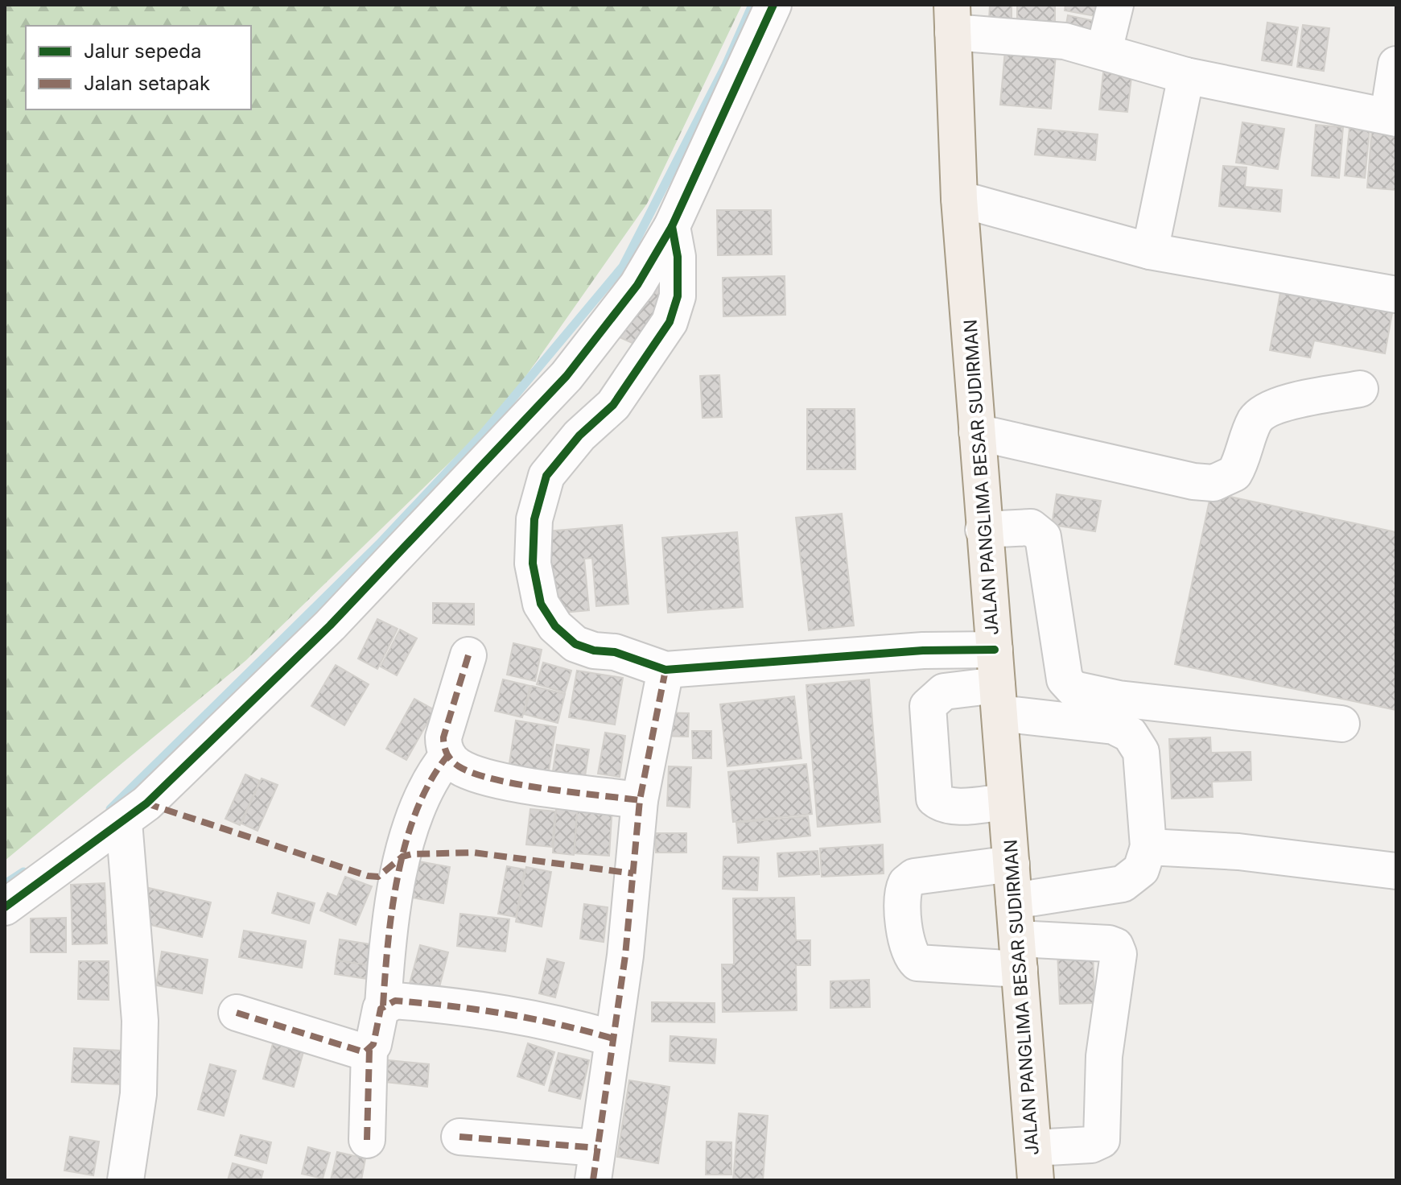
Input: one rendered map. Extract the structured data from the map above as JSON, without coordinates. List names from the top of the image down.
{
  "streets": {
    "main road": ["JALAN PANGLIMA BESAR SUDIRMAN"]
  },
  "legend": ["Jalur sepeda", "Jalan setapak"]
}
